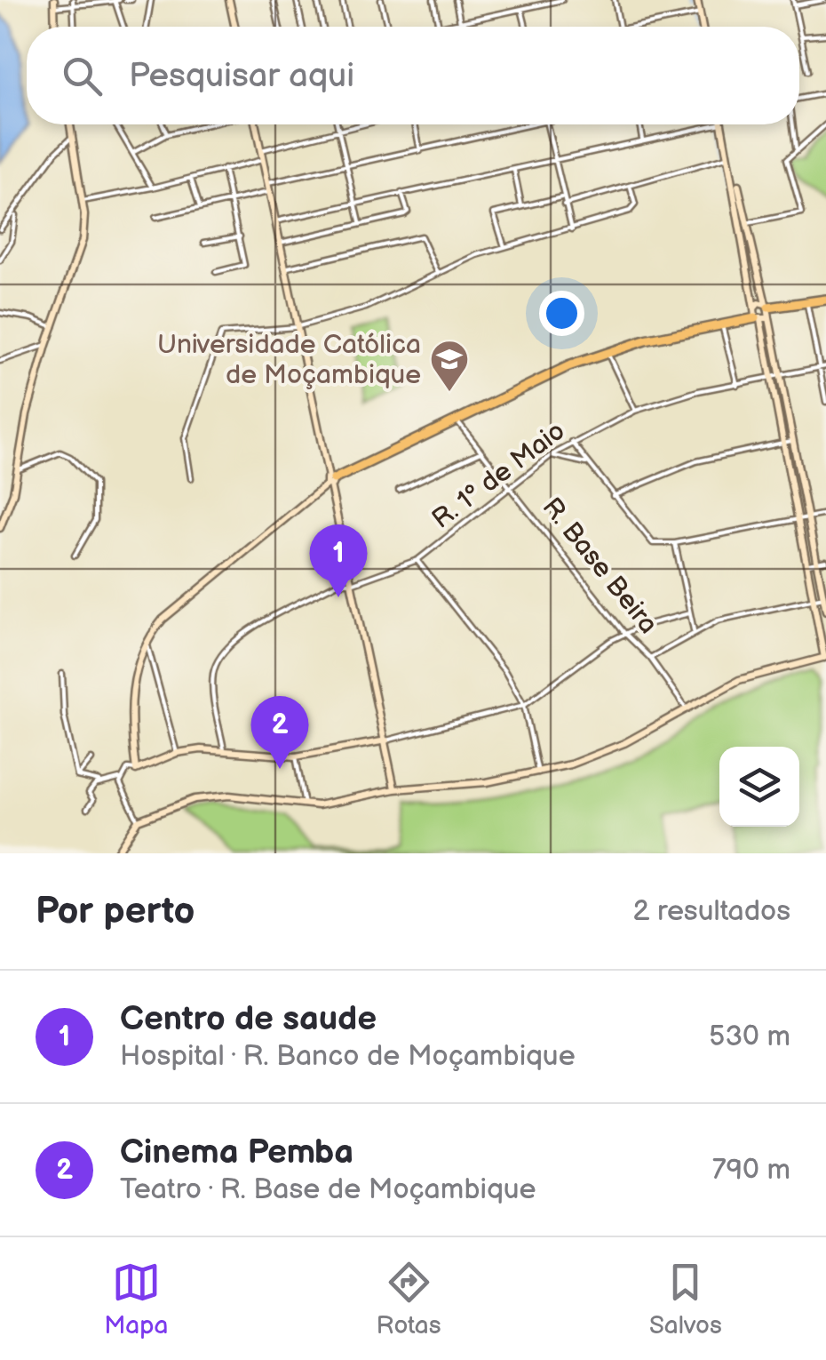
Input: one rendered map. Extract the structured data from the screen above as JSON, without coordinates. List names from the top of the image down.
{
  "streets": {
    "street": ["R. 1º de Maio", "R. Base Beira"]
  },
  "crossings": [
    ["R. 1º de Maio", "R. Base Beira"]
  ],
  "places": {
    "school or university": ["Universidade Católica de Moçambique"]
  },
  "page": {
    "search": "Pesquisar aqui",
    "pins": ["1", "2"],
    "heading": ["Por perto", "2 resultados"],
    "list": [
      {
        "mark": "1",
        "name": "Centro de saude",
        "note": "Hospital · R. Banco de Moçambique",
        "value": "530 m"
      },
      {
        "mark": "2",
        "name": "Cinema Pemba",
        "note": "Teatro · R. Base de Moçambique",
        "value": "790 m"
      }
    ],
    "nav": ["Mapa", "Rotas", "Salvos"]
  }
}
